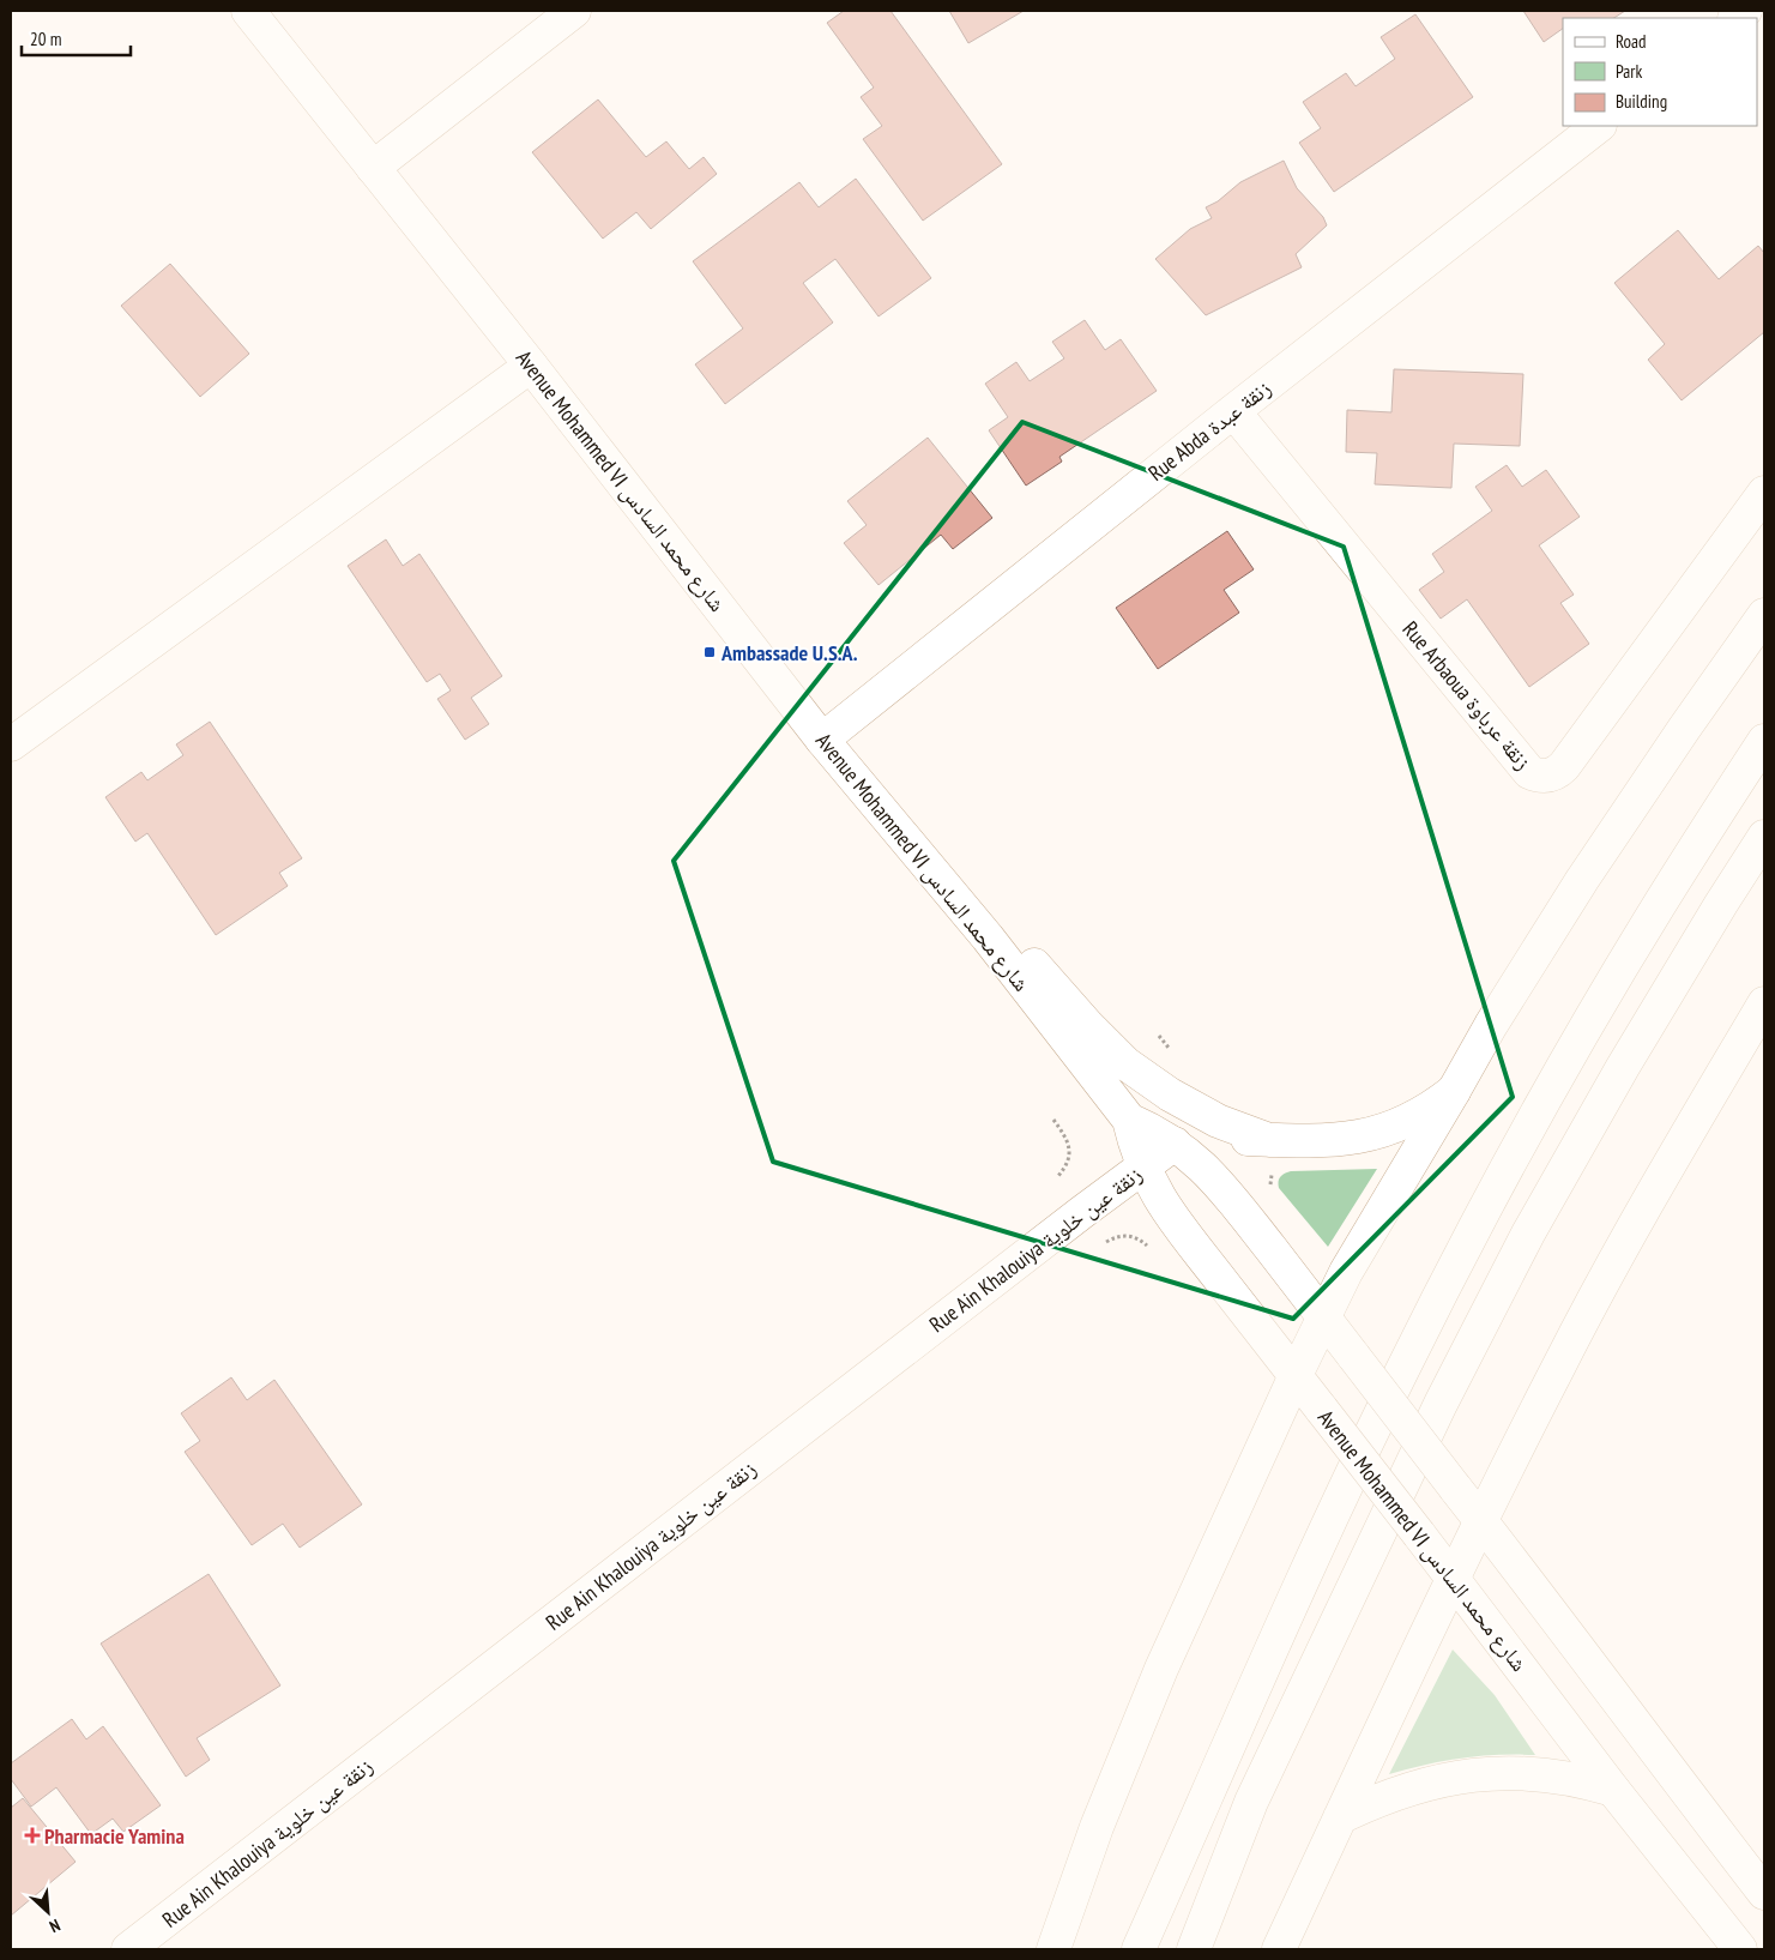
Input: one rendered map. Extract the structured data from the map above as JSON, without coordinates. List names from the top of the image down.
{
  "streets": {
    "main road": [
      "Rue Abda زنقة عبدة",
      "Avenue Mohammed VI شارع محمد السادس",
      "Rue Arbaoua زنقة عرباوة",
      "Rue Ain Khalouiya زنقة عين خلوية"
    ]
  },
  "crossings": [
    ["Rue Abda زنقة عبدة", "Avenue Mohammed VI شارع محمد السادس"],
    ["Rue Abda زنقة عبدة", "Rue Arbaoua زنقة عرباوة"],
    ["Avenue Mohammed VI شارع محمد السادس", "Rue Ain Khalouiya زنقة عين خلوية"]
  ],
  "places": {
    "transit": ["Ambassade U.S.A."],
    "health": ["Pharmacie Yamina"]
  },
  "legend": ["Road", "Park", "Building"],
  "scale_bar": "20 m",
  "north": "bottom right"
}
